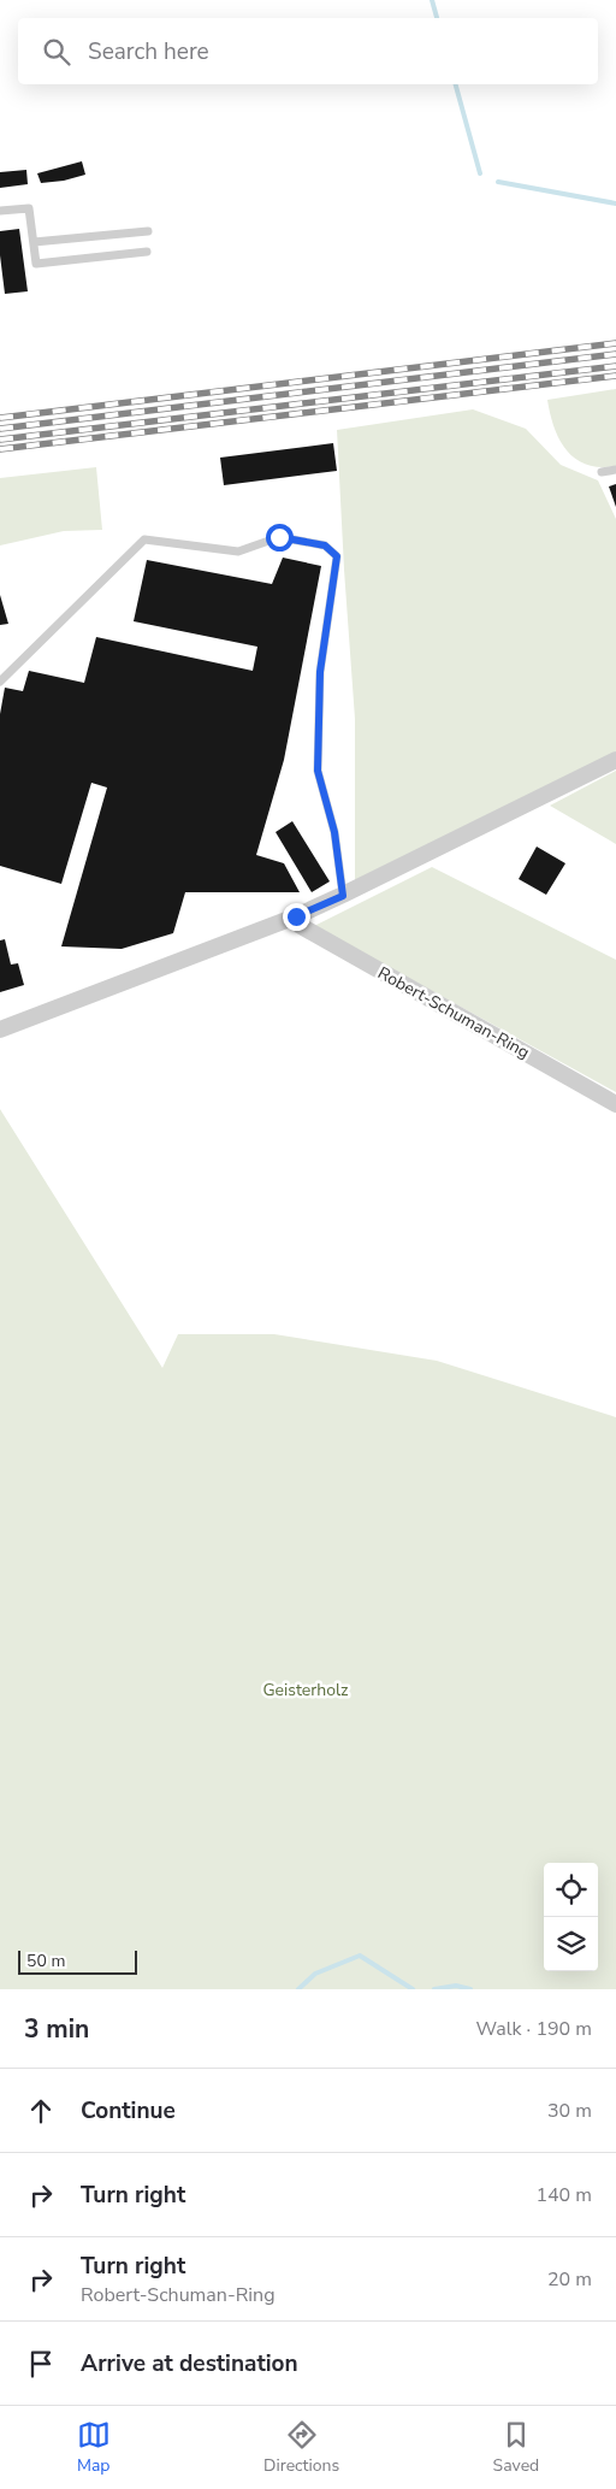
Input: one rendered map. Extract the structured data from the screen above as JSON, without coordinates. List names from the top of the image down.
{
  "streets": {
    "street": ["Robert-Schuman-Ring"]
  },
  "parks": ["Geisterholz"],
  "scale_bar": "50 m",
  "page": {
    "search": "Search here",
    "scale": "50 m",
    "heading": ["3 min", "Walk · 190 m"],
    "list": [
      ["Continue", "30 m"],
      ["Turn right", "140 m"],
      ["Turn right", "Robert-Schuman-Ring", "20 m"],
      "Arrive at destination"
    ],
    "nav": ["Map", "Directions", "Saved"]
  }
}
